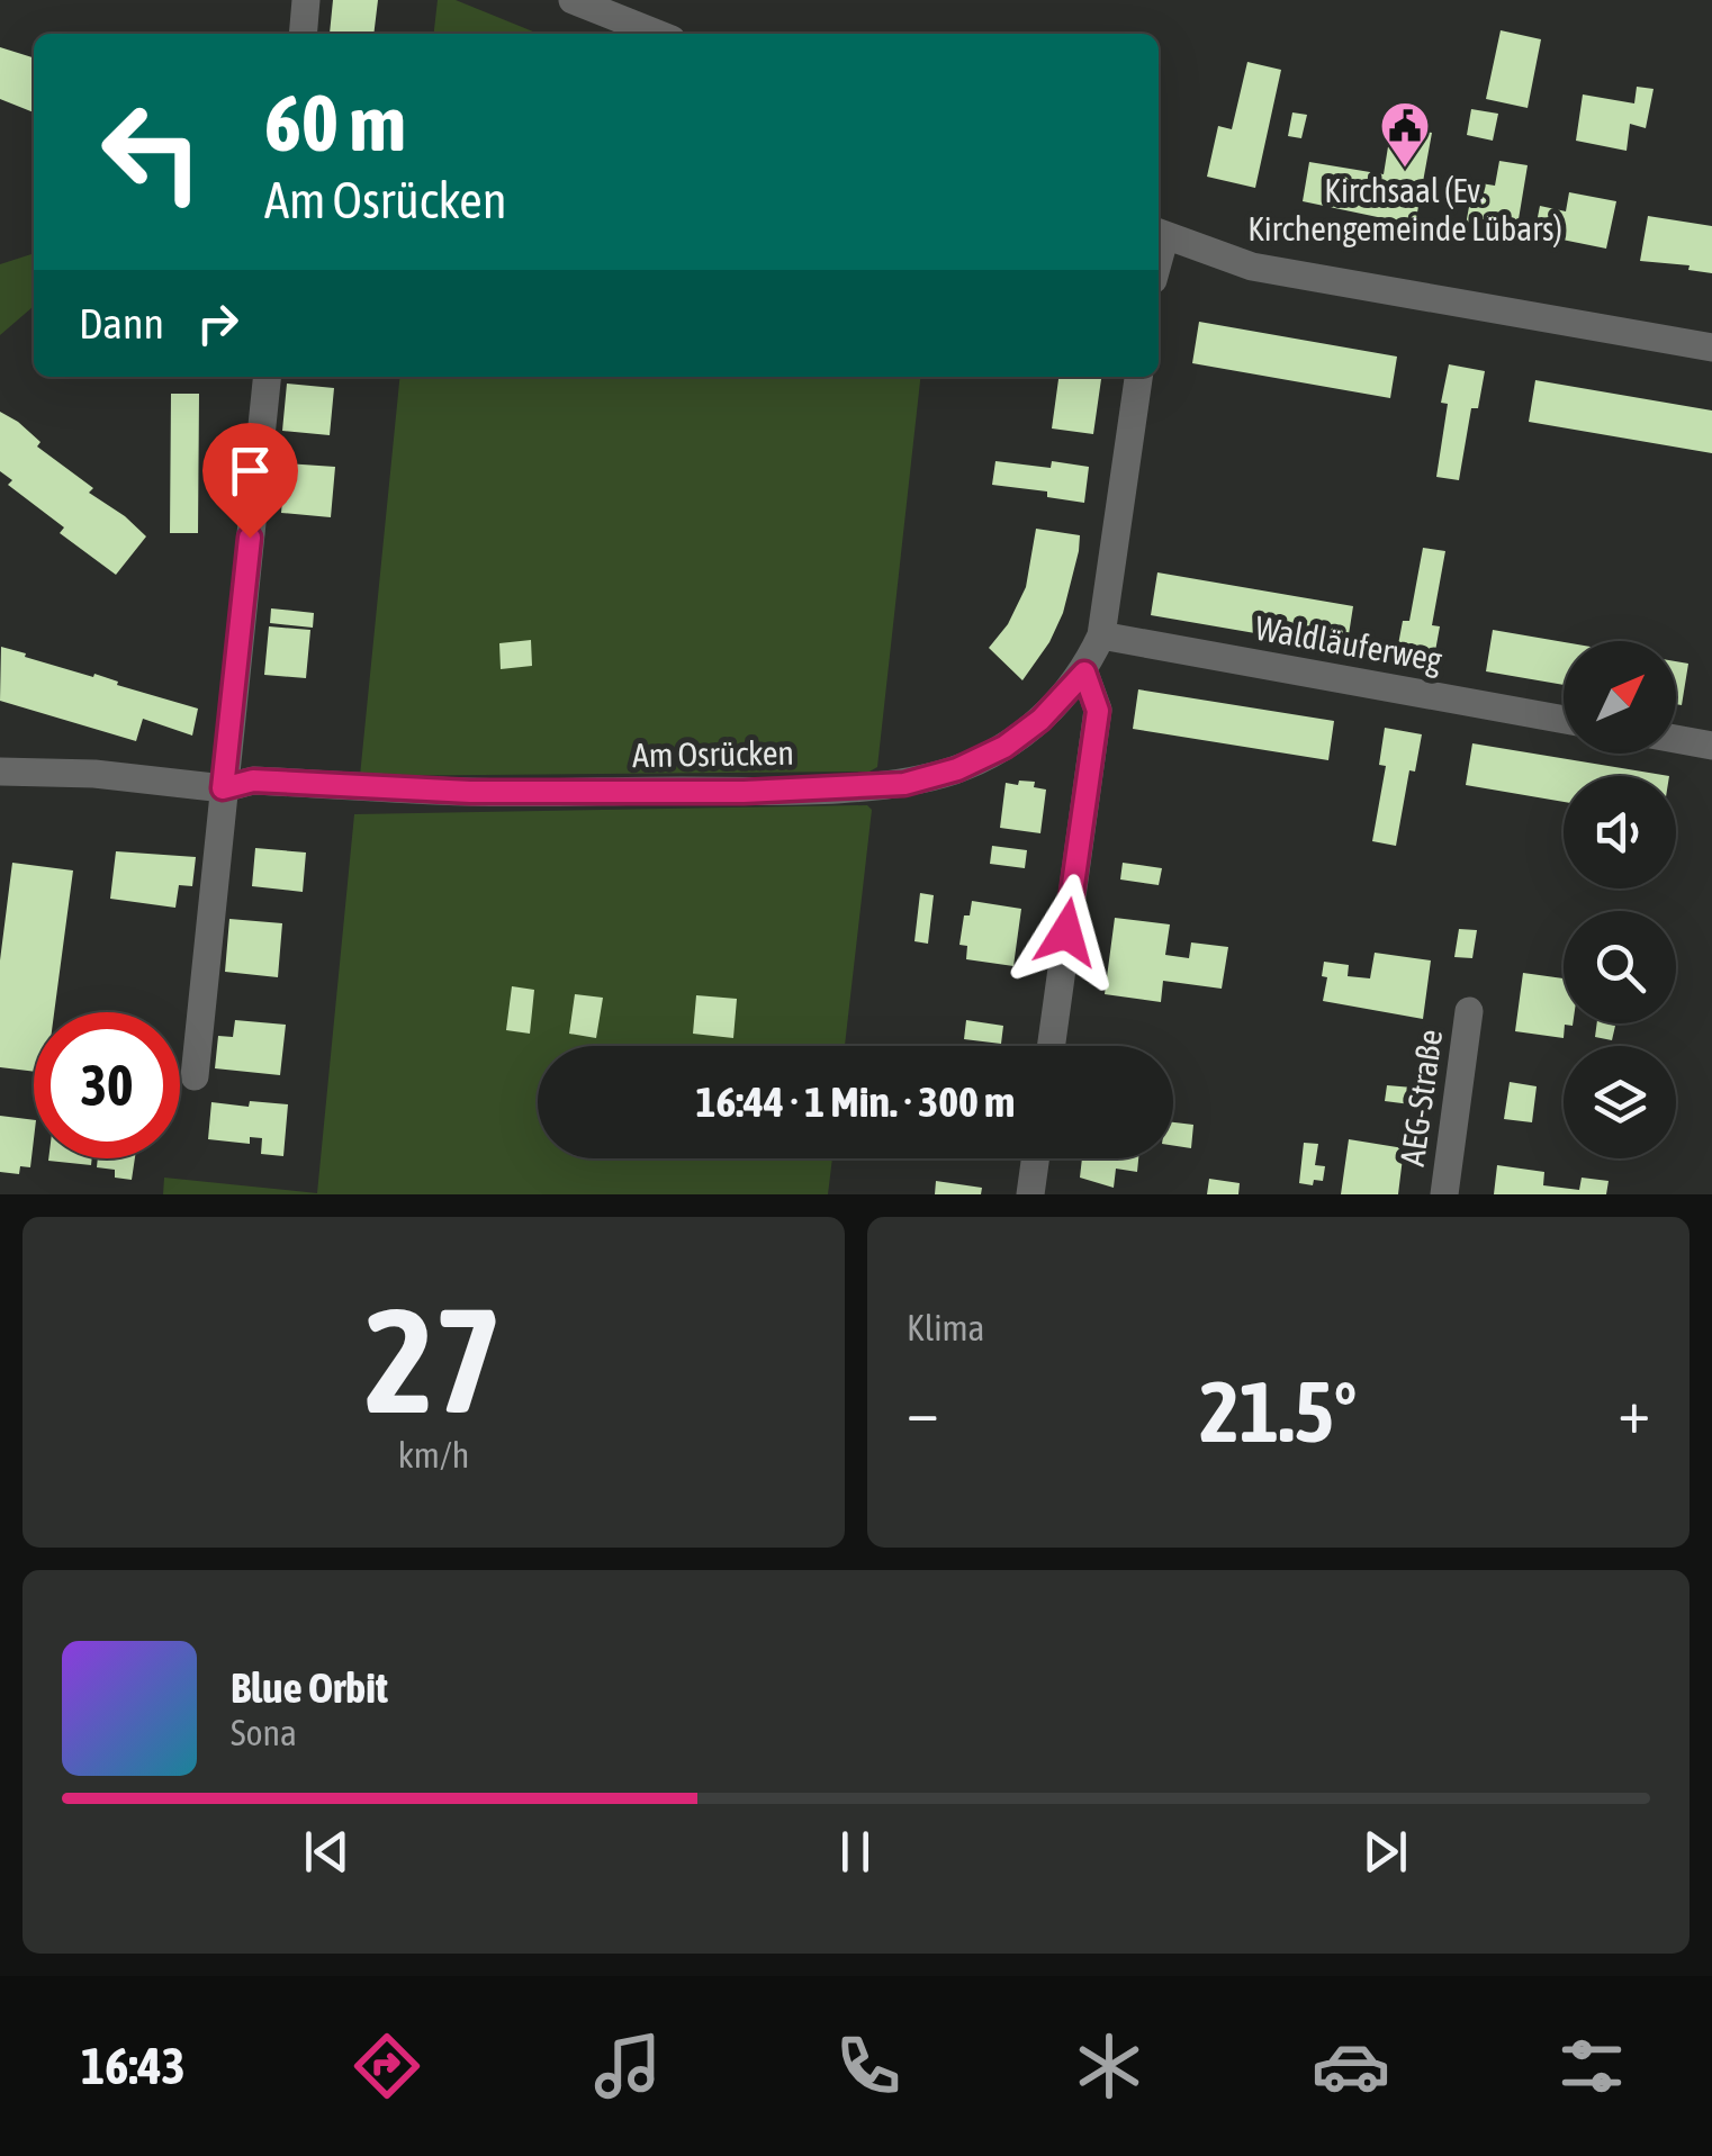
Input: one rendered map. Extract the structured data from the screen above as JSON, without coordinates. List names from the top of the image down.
{
  "streets": {
    "street": ["Waldläuferweg", "Am Osrücken", "AEG-Straße"]
  },
  "crossings": [
    ["Waldläuferweg", "Am Osrücken"]
  ],
  "places": {
    "public building": ["Kirchsaal (Ev. Kirchengemeinde Lübars)"]
  },
  "north": "top right",
  "page": {
    "turn": ["60 m", "Am Osrücken"],
    "then": "Dann",
    "limit": "30",
    "trip": "16:44 · 1 Min. · 300 m",
    "tile": [
      ["27", "km/h"],
      "Klima"
    ],
    "heat": ["−", "21.5°", "+"],
    "song": ["Blue Orbit", "Sona"],
    "tabs": "16:43"
  }
}
